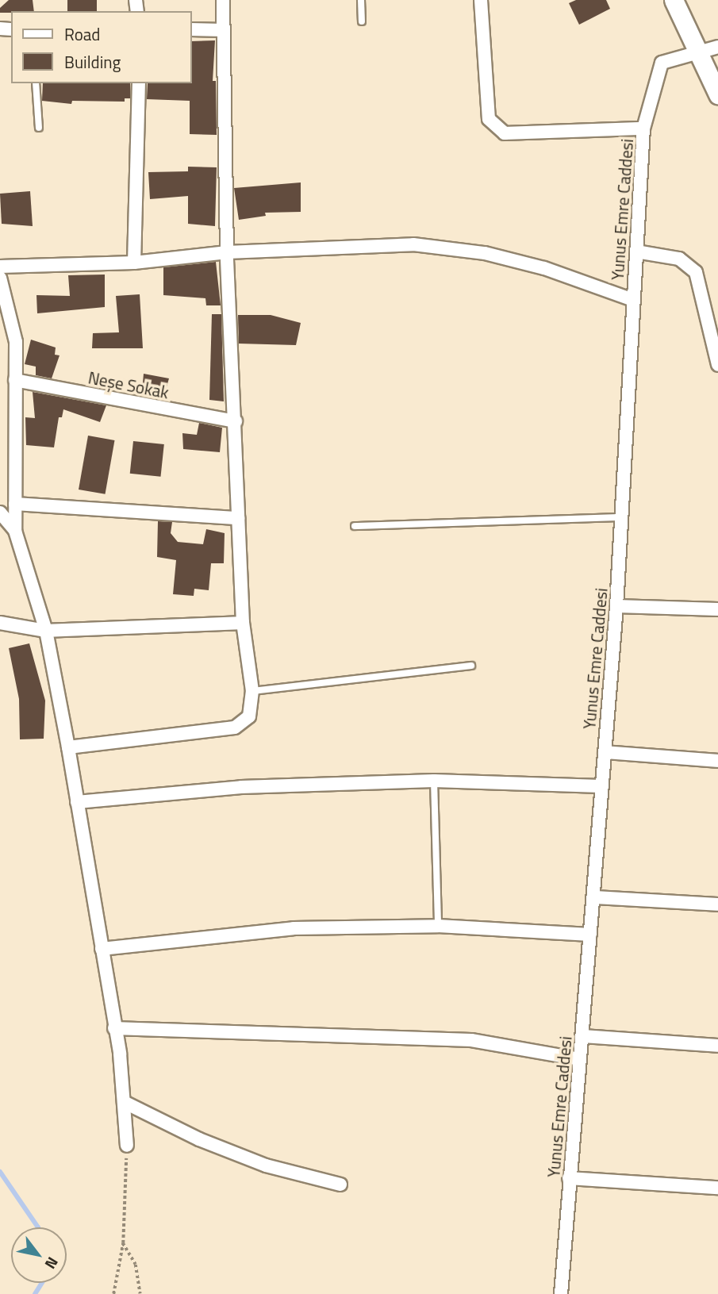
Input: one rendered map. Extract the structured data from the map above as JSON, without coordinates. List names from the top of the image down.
{
  "streets": {
    "street": ["Yunus Emre Caddesi", "Neşe Sokak"]
  },
  "legend": ["Road", "Building"],
  "north": "bottom right"
}
